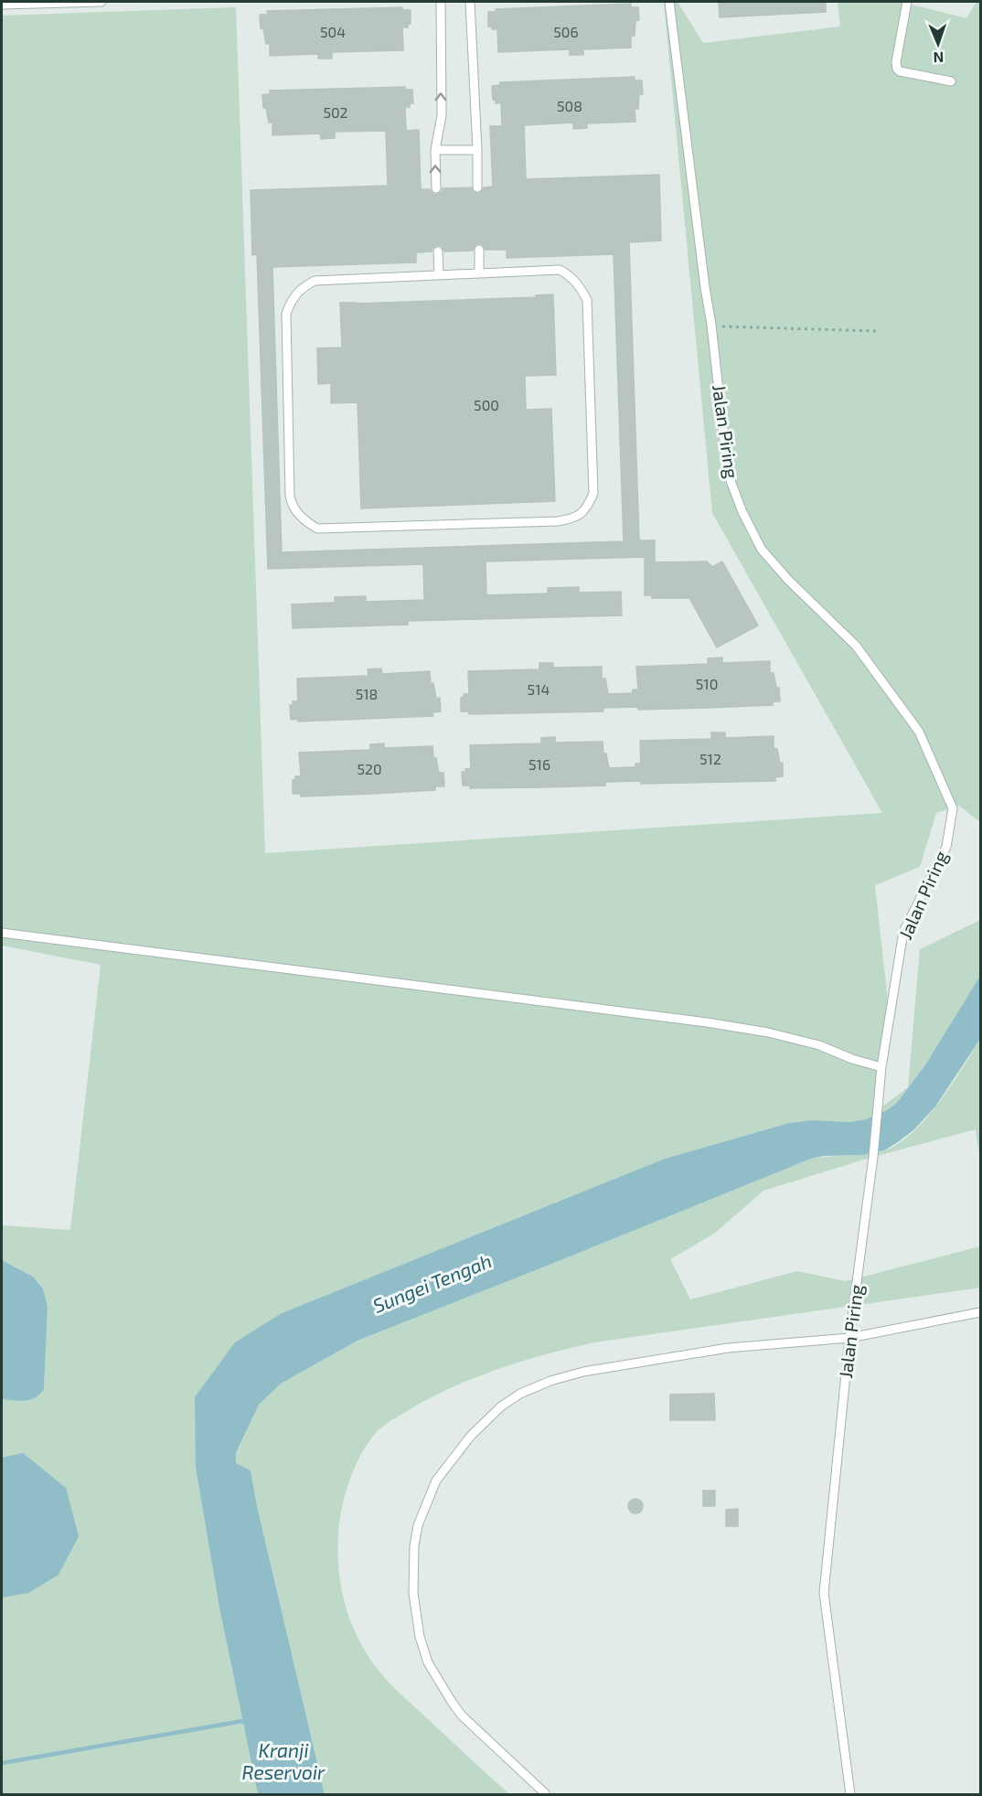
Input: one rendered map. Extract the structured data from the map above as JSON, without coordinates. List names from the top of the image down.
{
  "streets": {
    "lane": ["Jalan Piring"]
  },
  "water": ["Sungei Tengah", "Kranji Reservoir"],
  "house_numbers": [
    "504",
    "506",
    "508",
    "502",
    "500",
    "510",
    "514",
    "518",
    "512",
    "516",
    "520"
  ],
  "north": "bottom"
}
